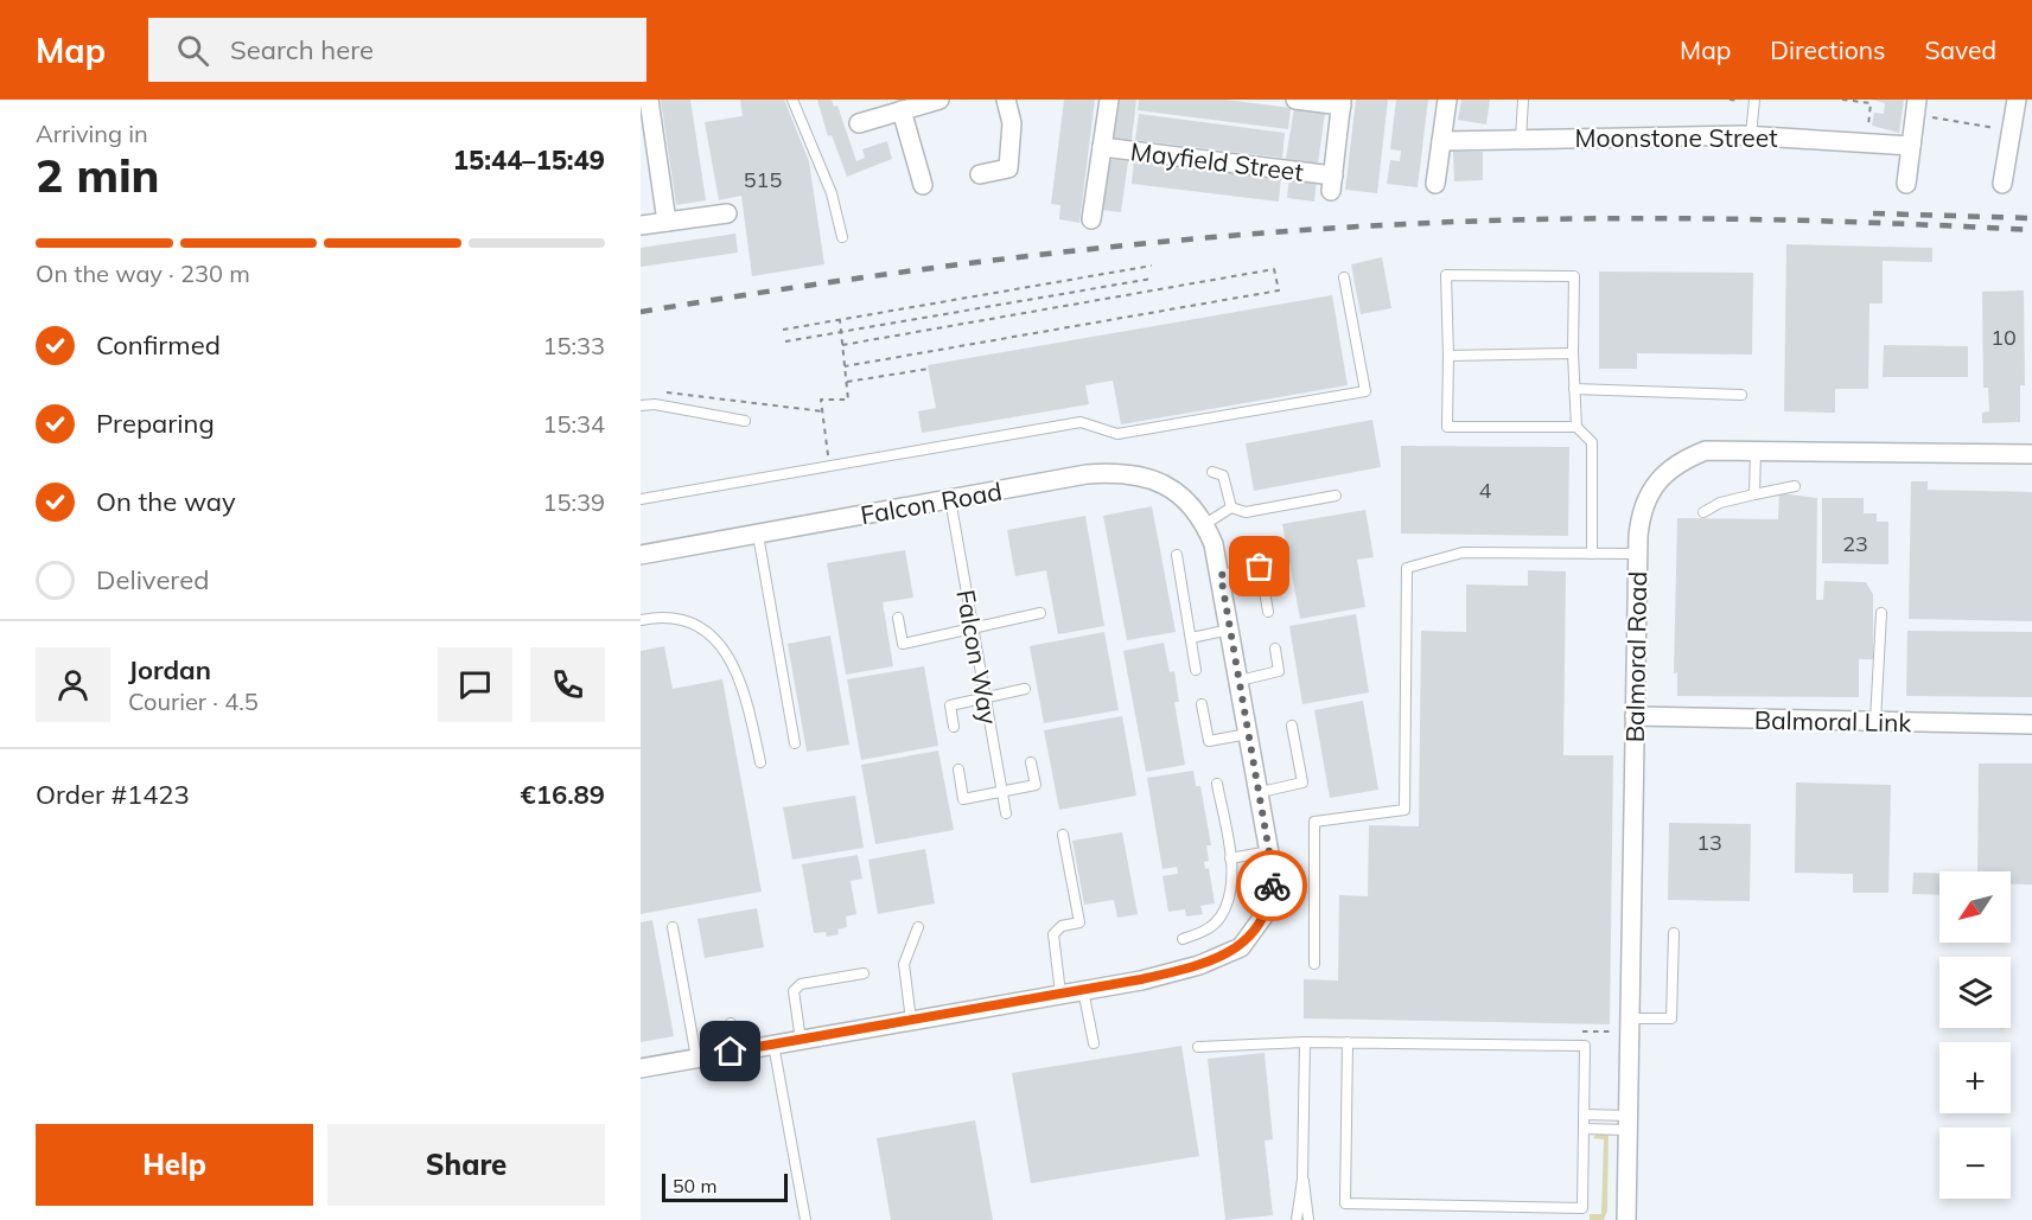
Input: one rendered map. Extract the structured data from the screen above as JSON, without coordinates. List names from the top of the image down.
{
  "streets": {
    "street": [
      "Moonstone Street",
      "Mayfield Street",
      "Falcon Road",
      "Balmoral Road",
      "Balmoral Link"
    ],
    "lane": ["Falcon Way"]
  },
  "crossings": [
    ["Falcon Road", "Falcon Way"],
    ["Balmoral Road", "Balmoral Link"]
  ],
  "house_numbers": [
    "515",
    "10",
    "4",
    "23",
    "13"
  ],
  "scale_bar": "50 m",
  "north": "bottom left",
  "page": {
    "header": "Map",
    "search": "Search here",
    "nav": ["Map", "Directions", "Saved"],
    "heading": ["2 min", "Arriving in", "15:44–15:49"],
    "panel": [
      "Jordan",
      "Courier · 4.5",
      "Order #1423",
      "€16.89"
    ],
    "bar": "On the way · 230 m",
    "list": [
      ["Confirmed", "15:33"],
      ["Preparing", "15:34"],
      ["On the way", "15:39"],
      "Delivered"
    ],
    "map_buttons": ["+", "−"],
    "buttons": ["Help", "Share"],
    "scale": "50 m"
  }
}
